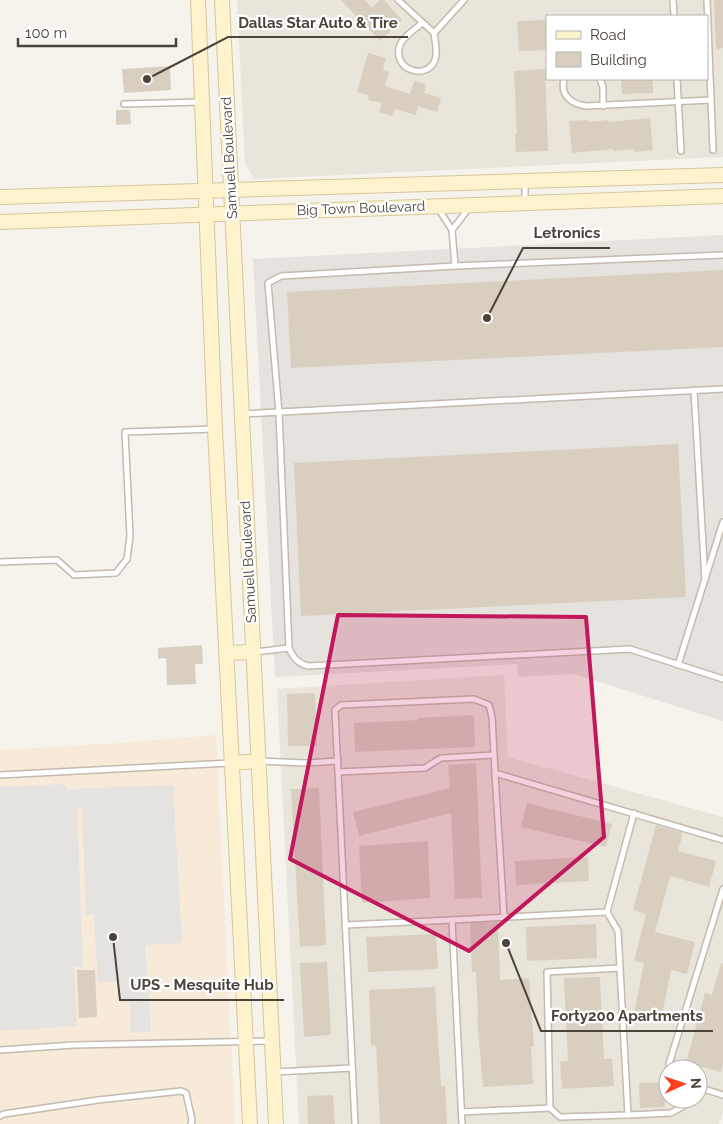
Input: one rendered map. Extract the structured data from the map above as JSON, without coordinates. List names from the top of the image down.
{
  "streets": {
    "main road": ["Samuell Boulevard", "Big Town Boulevard"]
  },
  "crossings": [
    ["Samuell Boulevard", "Big Town Boulevard"]
  ],
  "places": [
    "Dallas Star Auto & Tire",
    "Letronics",
    "UPS - Mesquite Hub",
    "Forty200 Apartments"
  ],
  "legend": ["Road", "Building"],
  "scale_bar": "100 m",
  "north": "right"
}
